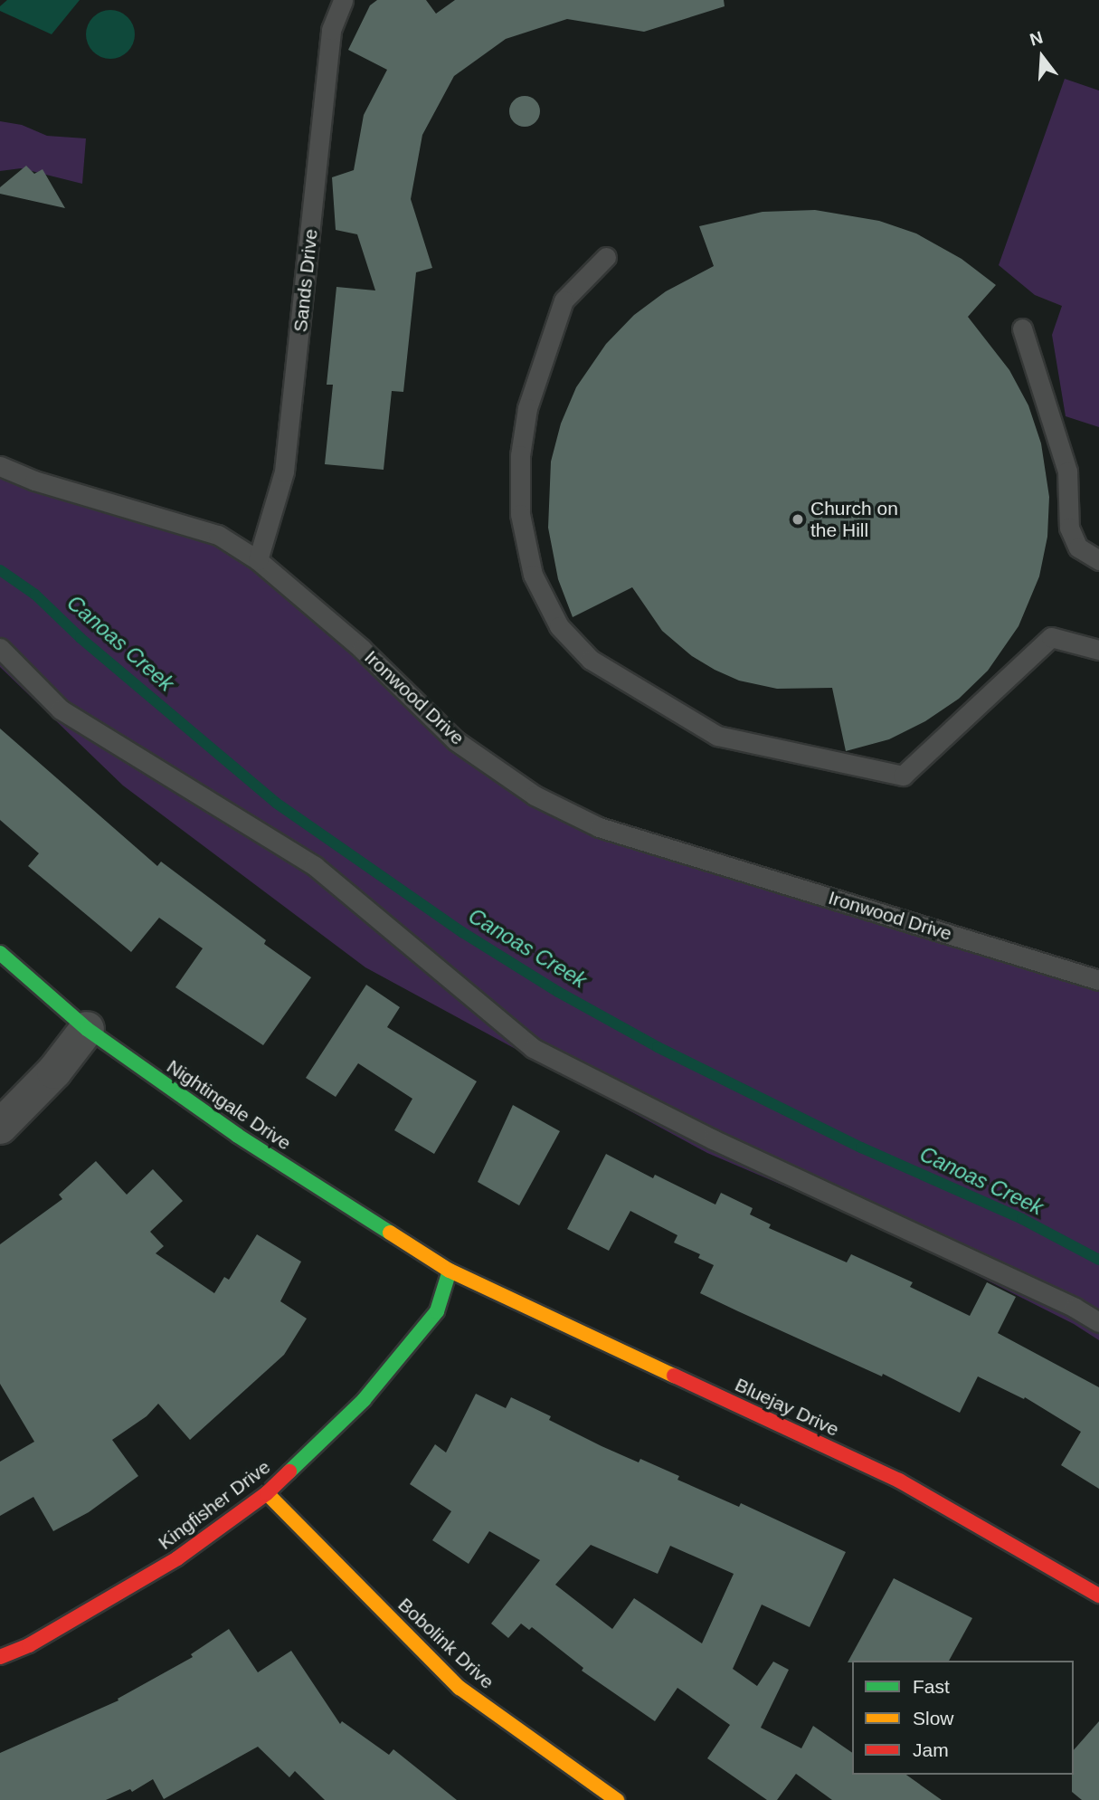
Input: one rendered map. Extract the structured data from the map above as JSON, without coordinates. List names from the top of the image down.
{
  "streets": {
    "street": [
      "Nightingale Drive",
      "Bluejay Drive",
      "Kingfisher Drive",
      "Bobolink Drive"
    ],
    "lane": ["Sands Drive", "Ironwood Drive"]
  },
  "crossings": [
    ["Sands Drive", "Ironwood Drive"],
    ["Nightingale Drive", "Bluejay Drive"],
    ["Nightingale Drive", "Kingfisher Drive"],
    ["Bluejay Drive", "Kingfisher Drive"],
    ["Kingfisher Drive", "Bobolink Drive"]
  ],
  "water": ["Canoas Creek"],
  "places": ["Church on the Hill"],
  "legend": ["Fast", "Slow", "Jam"],
  "north": "top"
}
